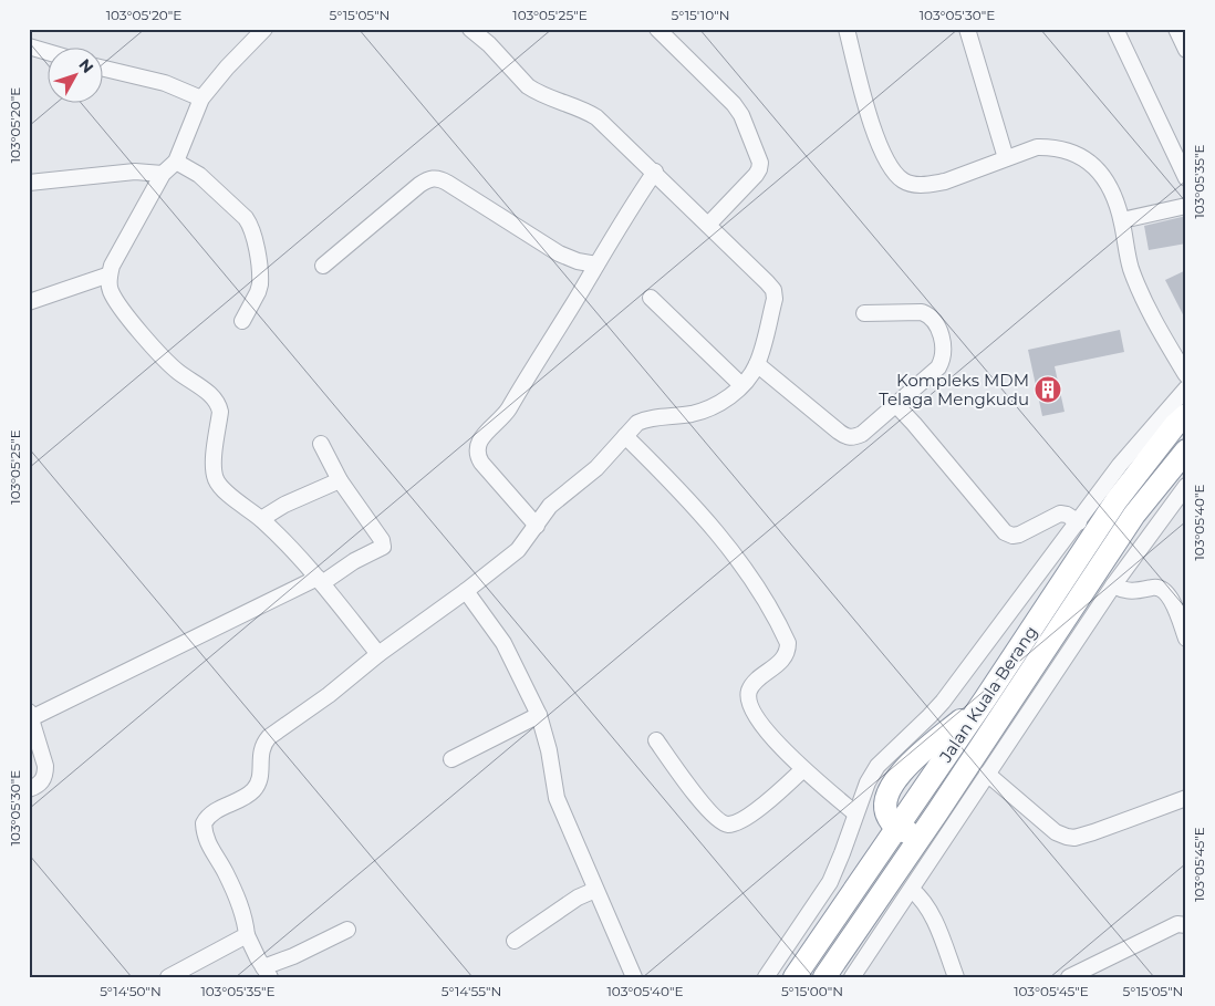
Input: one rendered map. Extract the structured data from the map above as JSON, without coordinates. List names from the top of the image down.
{
  "streets": {
    "highway": ["Jalan Kuala Berang"]
  },
  "places": {
    "building": ["Kompleks MDM Telaga Mengkudu"]
  },
  "north": "top right",
  "coordinates": [
    "103°05'20\"E",
    "5°15'05\"N",
    "103°05'25\"E",
    "5°15'10\"N",
    "103°05'30\"E",
    "103°05'35\"E",
    "103°05'40\"E",
    "103°05'45\"E",
    "5°14'50\"N",
    "5°14'55\"N",
    "5°15'00\"N"
  ]
}
